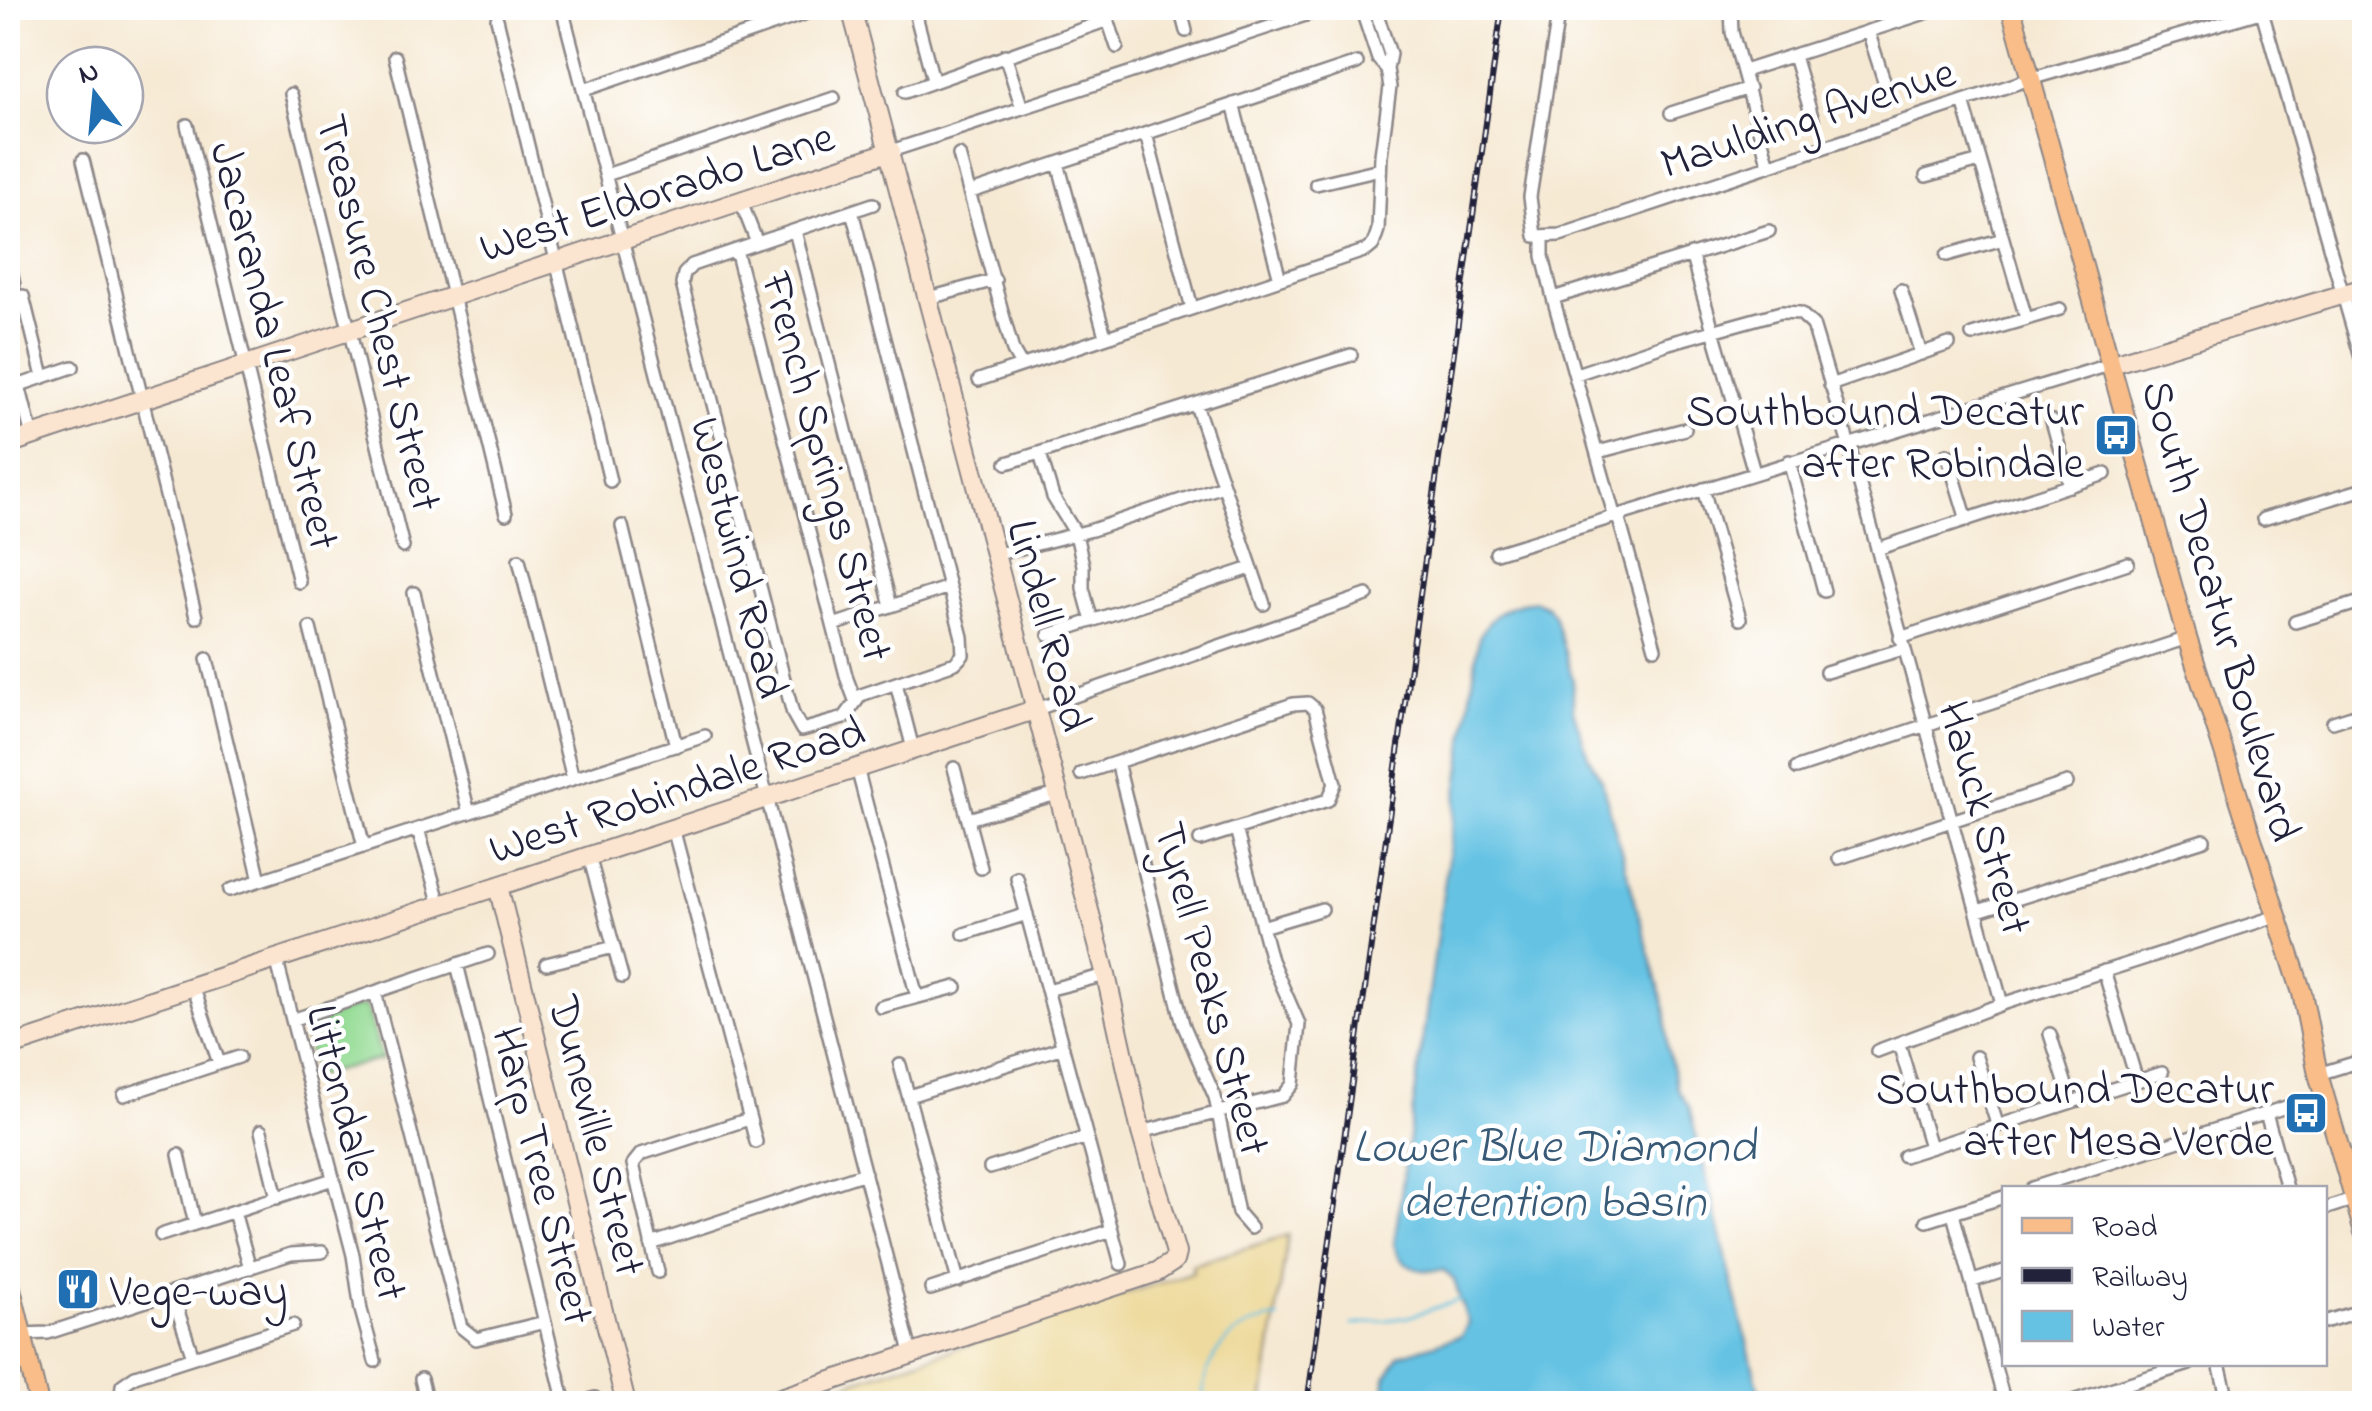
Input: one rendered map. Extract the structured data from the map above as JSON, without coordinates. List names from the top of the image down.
{
  "streets": {
    "main road": ["South Decatur Boulevard"],
    "street": [
      "Maulding Avenue",
      "West Eldorado Lane",
      "Treasure Chest Street",
      "Jacaranda Leaf Street",
      "French Springs Street",
      "Westwind Road",
      "Lindell Road",
      "West Robindale Road",
      "Hauck Street",
      "Tyrell Peaks Street",
      "Duneville Street",
      "Littondale Street",
      "Harp Tree Street"
    ]
  },
  "crossings": [
    ["Maulding Avenue", "South Decatur Boulevard"],
    ["West Eldorado Lane", "Treasure Chest Street"],
    ["West Eldorado Lane", "Jacaranda Leaf Street"],
    ["West Eldorado Lane", "French Springs Street"],
    ["West Eldorado Lane", "Westwind Road"],
    ["West Eldorado Lane", "Lindell Road"],
    ["Westwind Road", "Lindell Road"],
    ["Westwind Road", "West Robindale Road"],
    ["Lindell Road", "West Robindale Road"],
    ["West Robindale Road", "Duneville Street"],
    ["West Robindale Road", "Littondale Street"]
  ],
  "water": ["Lower Blue Diamond detention basin"],
  "places": {
    "bus stop": ["Southbound Decatur after Robindale", "Southbound Decatur after Mesa Verde"],
    "restaurant": ["Vege-way"]
  },
  "legend": ["Road", "Railway", "Water"],
  "north": "top"
}
